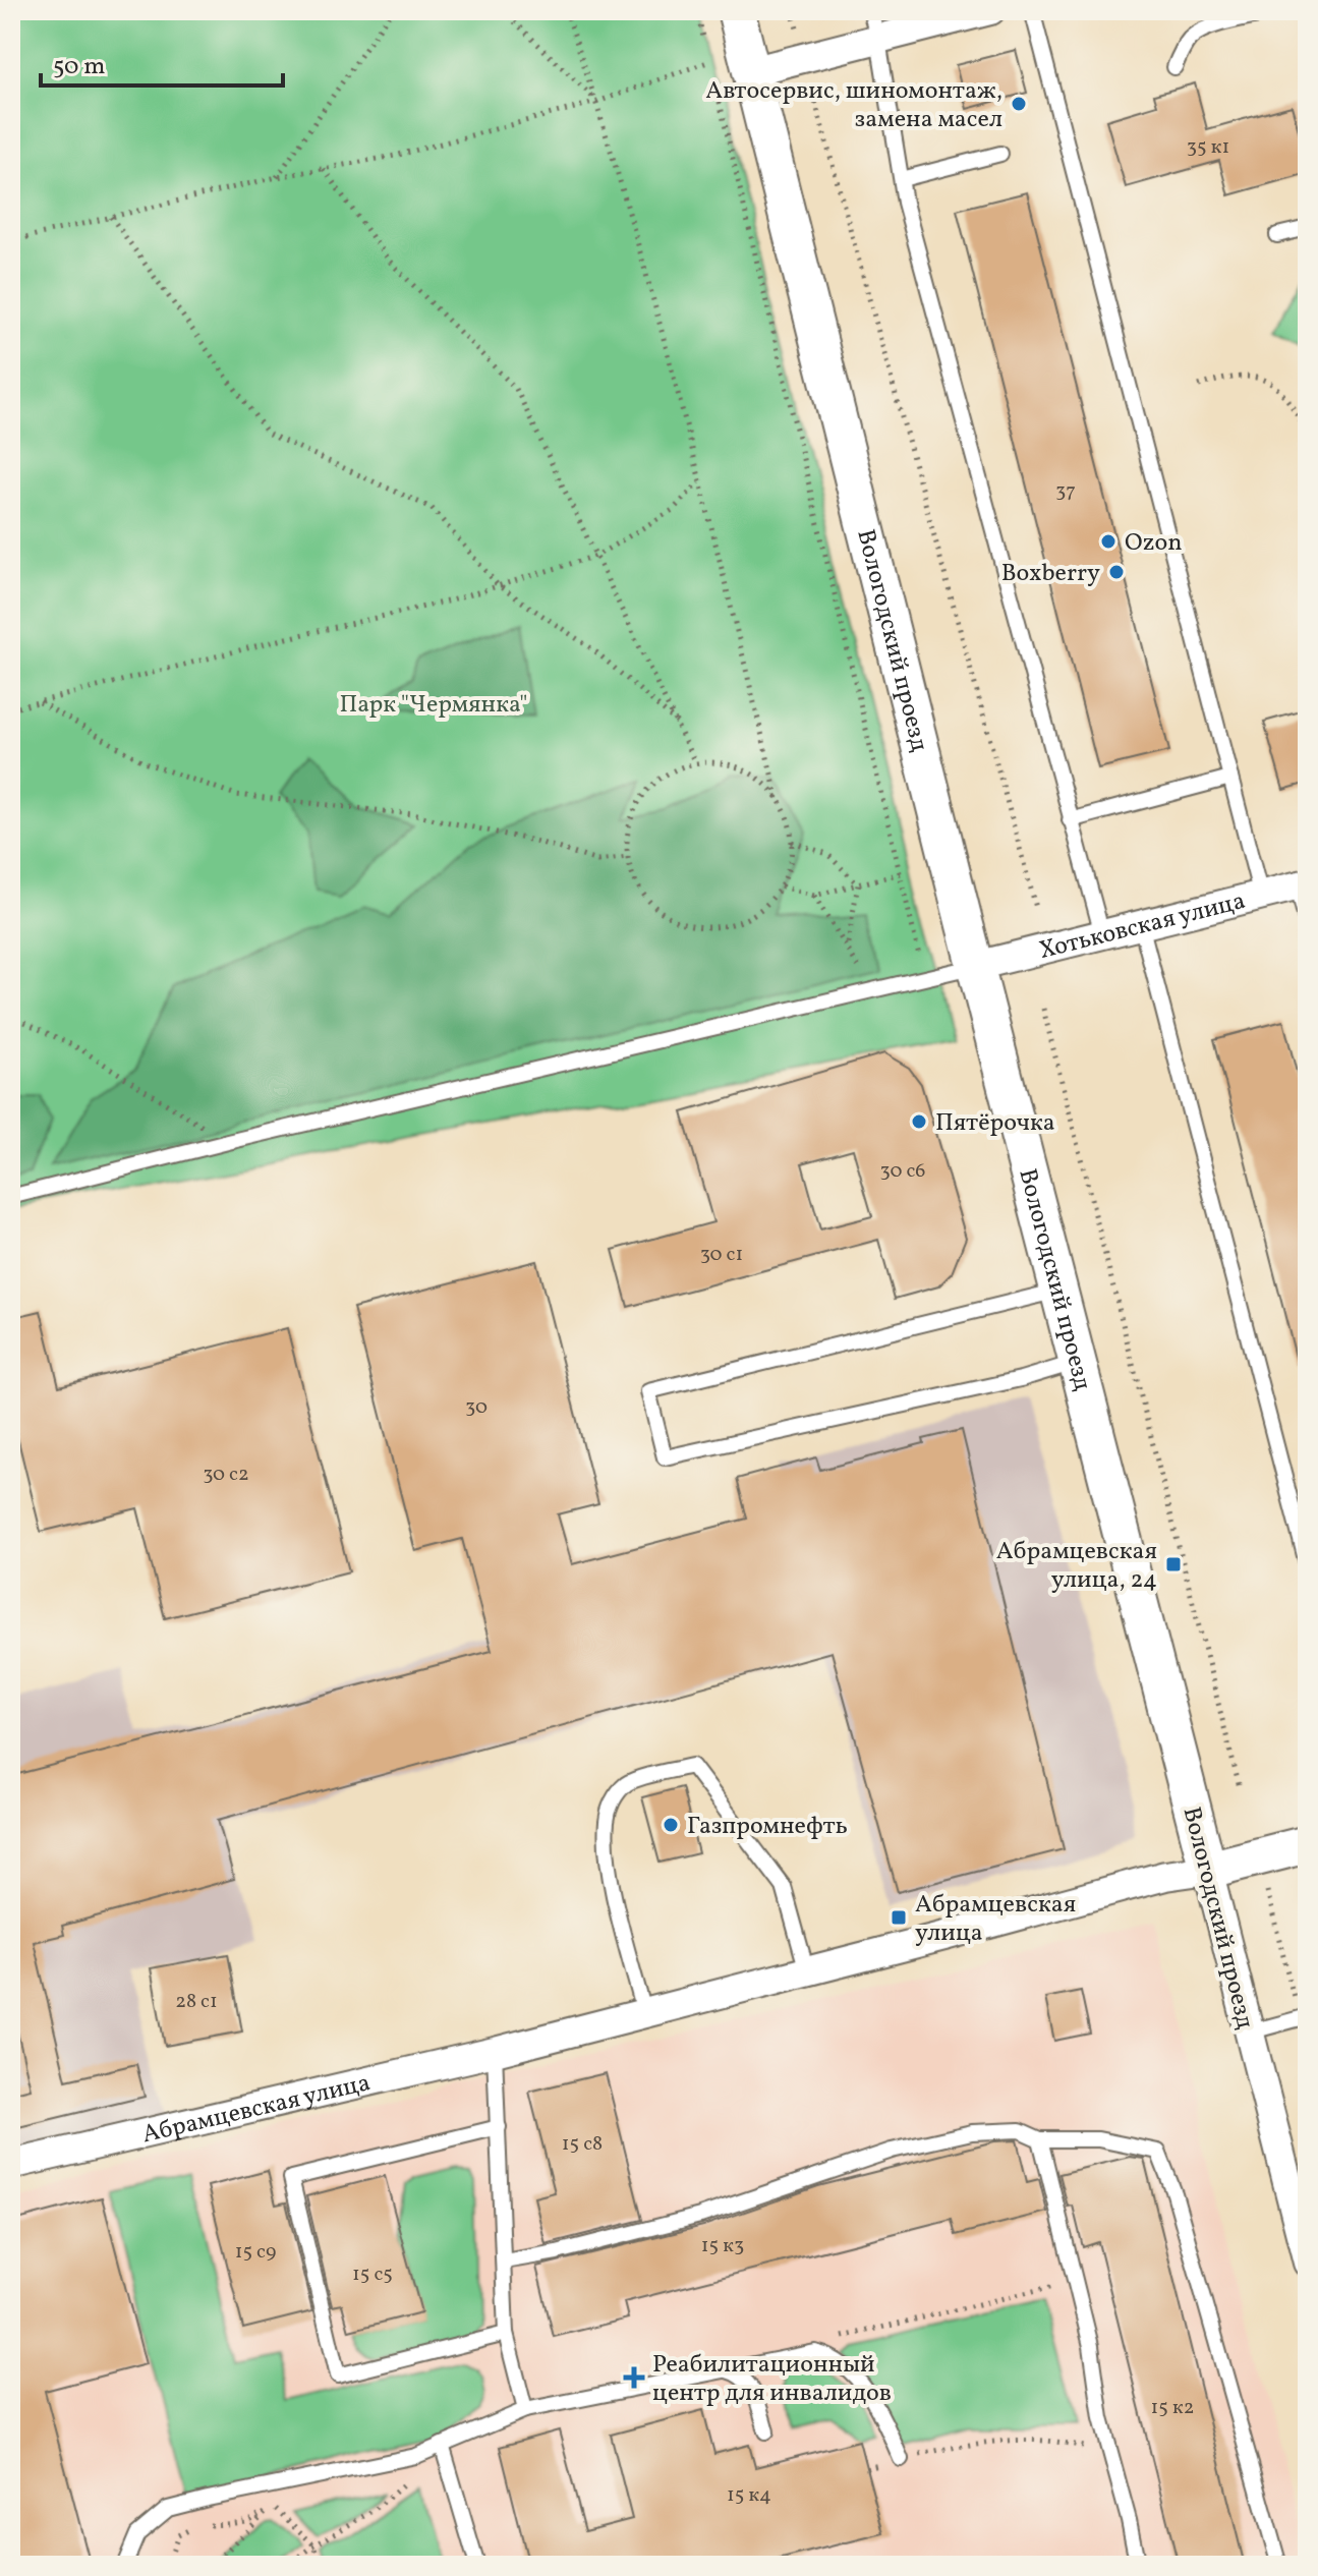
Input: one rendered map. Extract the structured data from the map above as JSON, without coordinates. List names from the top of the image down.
{
  "streets": {
    "street": ["Вологодский проезд", "Хотьковская улица", "Абрамцевская улица"]
  },
  "crossings": [
    ["Вологодский проезд", "Хотьковская улица"],
    ["Вологодский проезд", "Абрамцевская улица"]
  ],
  "parks": ["Парк \"Чермянка\""],
  "places": {
    "other": [
      "Автосервис, шиномонтаж, замена масел",
      "Ozon",
      "Boxberry",
      "Пятёрочка",
      "Газпромнефть"
    ],
    "transit": ["Абрамцевская улица, 24", "Абрамцевская улица"],
    "health": ["Реабилитационный центр для инвалидов"]
  },
  "house_numbers": [
    "35 к1",
    "37",
    "30 с6",
    "30 с1",
    "30",
    "30 с2",
    "28 с1",
    "15 с8",
    "15 к3",
    "15 с9",
    "15 с5",
    "15 к2",
    "15 к4"
  ],
  "scale_bar": "50 m"
}
